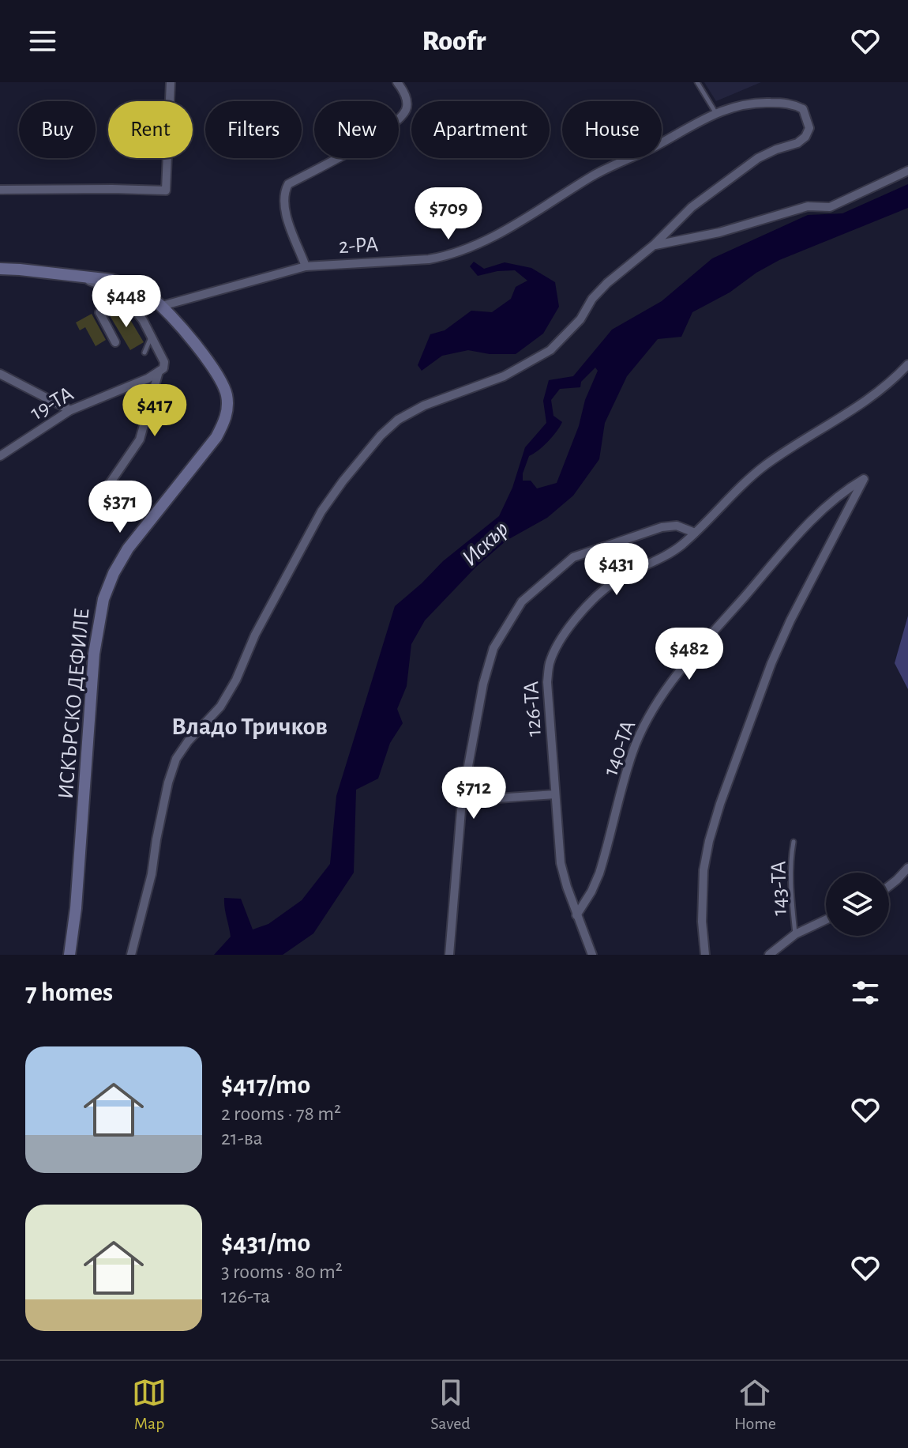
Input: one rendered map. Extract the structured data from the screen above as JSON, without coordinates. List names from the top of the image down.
{
  "streets": {
    "main road": ["ИСКЪРСКО ДЕФИЛЕ"],
    "street": [
      "2-РА",
      "19-ТА",
      "126-ТА",
      "140-ТА"
    ],
    "lane": ["143-ТА"]
  },
  "crossings": [
    ["2-РА", "ИСКЪРСКО ДЕФИЛЕ"],
    ["126-ТА", "140-ТА"]
  ],
  "districts": ["Владо Тричков"],
  "water": ["Искър"],
  "page": {
    "header": "Roofr",
    "chip": [
      "Buy",
      "Rent",
      "Filters",
      "New",
      "Apartment",
      "House"
    ],
    "price": [
      "$709",
      "$448",
      "$417",
      "$371",
      "$431",
      "$482",
      "$712"
    ],
    "heading": "7 homes",
    "list": [
      {
        "name": "$417/mo",
        "note": "2 rooms · 78 m² · 21-ва"
      },
      {
        "name": "$431/mo",
        "note": "3 rooms · 80 m² · 126-та"
      }
    ],
    "tabs": ["Map", "Saved", "Home"]
  }
}
